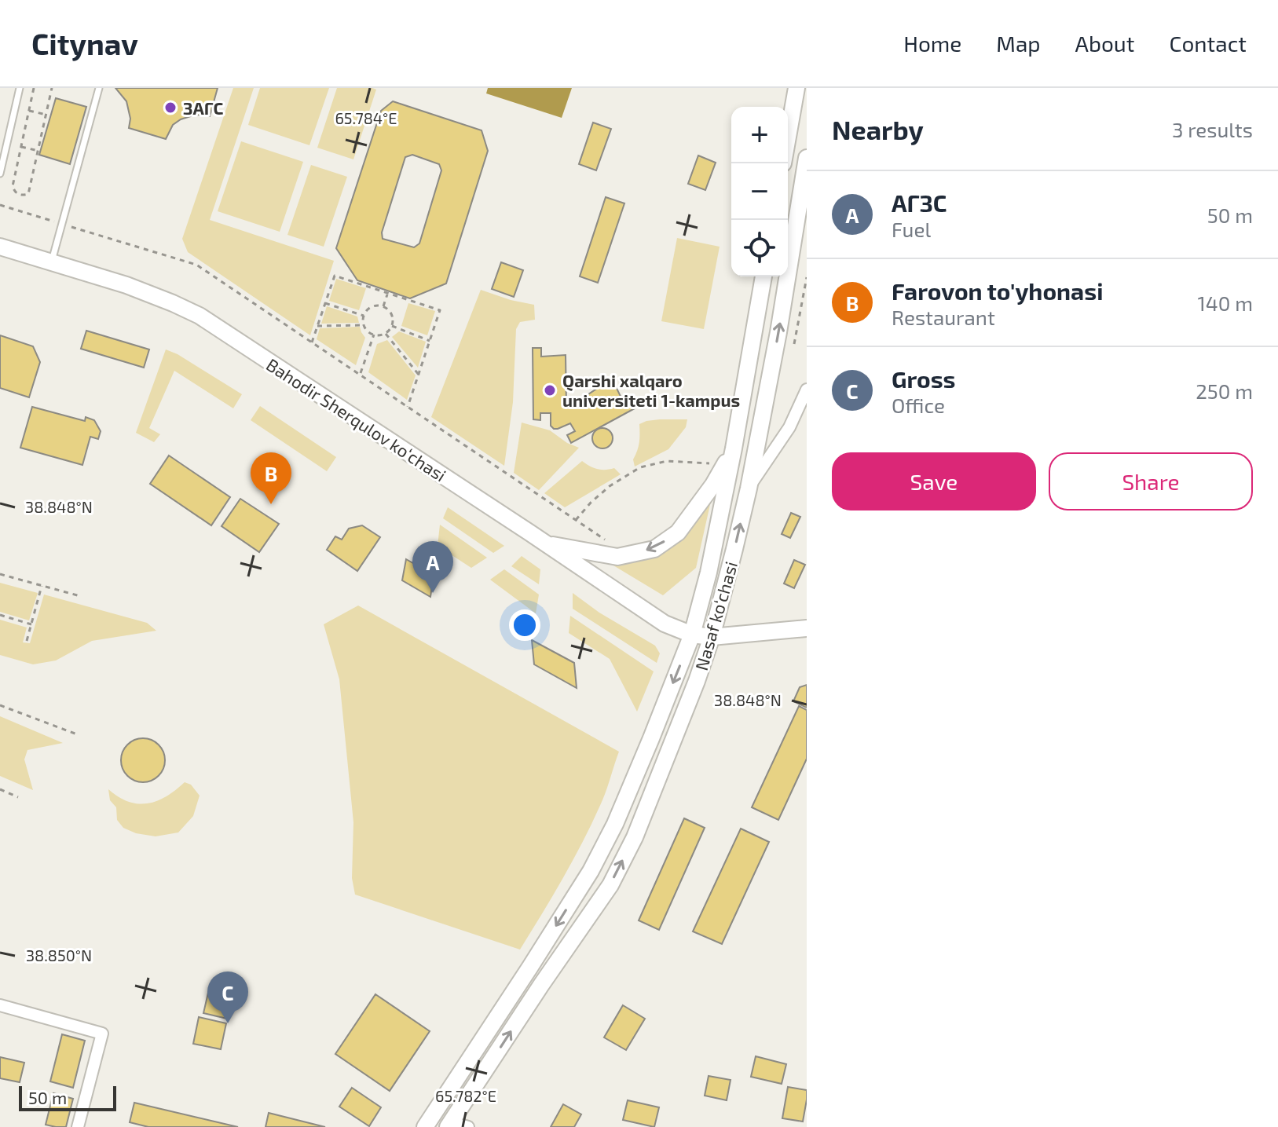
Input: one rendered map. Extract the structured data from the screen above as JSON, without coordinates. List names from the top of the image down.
{
  "streets": {
    "main road": ["Bahodir Sherqulov ko‘chasi", "Nasaf ko‘chasi"]
  },
  "crossings": [
    ["Bahodir Sherqulov ko‘chasi", "Nasaf ko‘chasi"]
  ],
  "places": ["ЗАГС", "Qarshi xalqaro universiteti 1-kampus"],
  "scale_bar": "50 m",
  "page": {
    "header": "Citynav",
    "nav": [
      "Home",
      "Map",
      "About",
      "Contact"
    ],
    "heading": ["Nearby", "3 results"],
    "map_buttons": ["+", "−"],
    "list": [
      {
        "mark": "A",
        "name": "АГЗС",
        "note": "Fuel",
        "value": "50 m"
      },
      {
        "mark": "B",
        "name": "Farovon to'yhonasi",
        "note": "Restaurant",
        "value": "140 m"
      },
      {
        "mark": "C",
        "name": "Gross",
        "note": "Office",
        "value": "250 m"
      }
    ],
    "buttons": ["Save", "Share"],
    "pins": ["B", "A", "C"],
    "scale": "50 m"
  },
  "coordinates": [
    "65.784°E",
    "38.848°N",
    "38.850°N",
    "65.782°E"
  ]
}
